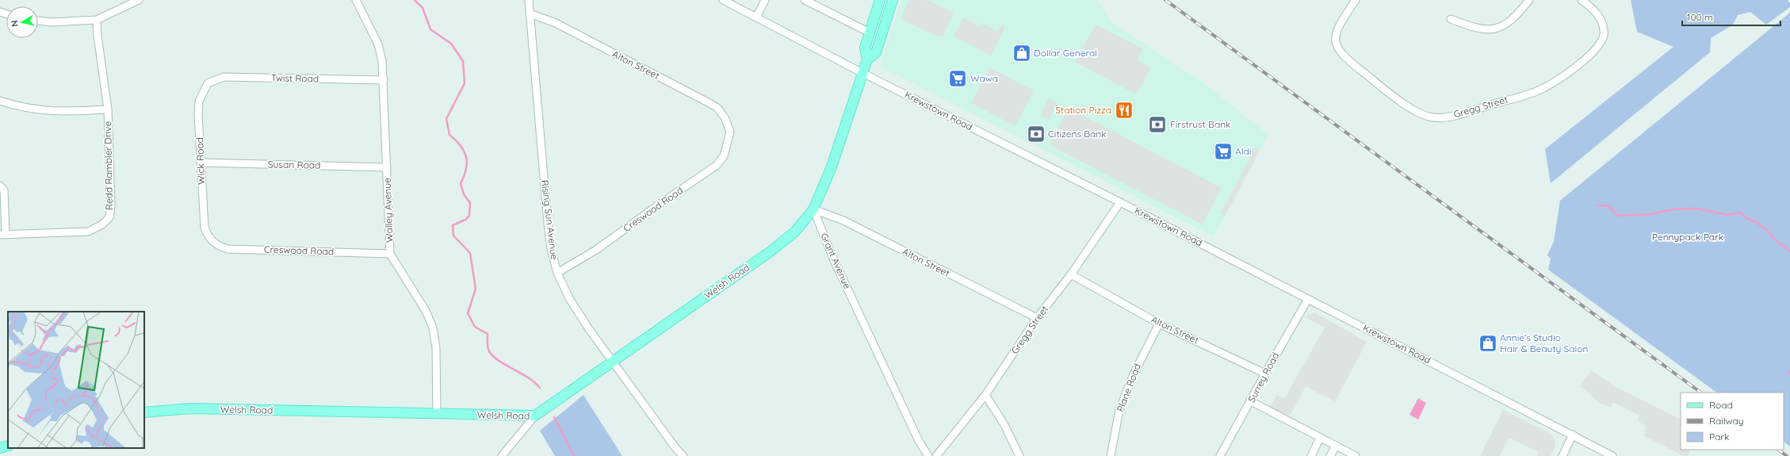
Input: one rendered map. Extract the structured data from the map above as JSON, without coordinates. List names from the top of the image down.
{
  "streets": {
    "main road": ["Welsh Road"],
    "street": [
      "Alton Street",
      "Twist Road",
      "Gregg Street",
      "Krewstown Road",
      "Wick Road",
      "Susan Road",
      "Redd Rambler Drive",
      "Creswood Road",
      "Walley Avenue",
      "Rising Sun Avenue",
      "Grant Avenue",
      "Surrey Road",
      "Plane Road"
    ]
  },
  "crossings": [
    ["Alton Street", "Gregg Street"],
    ["Alton Street", "Creswood Road"],
    ["Alton Street", "Rising Sun Avenue"],
    ["Alton Street", "Grant Avenue"],
    ["Alton Street", "Welsh Road"],
    ["Alton Street", "Surrey Road"],
    ["Alton Street", "Plane Road"],
    ["Twist Road", "Wick Road"],
    ["Twist Road", "Walley Avenue"],
    ["Gregg Street", "Krewstown Road"],
    ["Krewstown Road", "Surrey Road"],
    ["Wick Road", "Susan Road"],
    ["Wick Road", "Creswood Road"],
    ["Susan Road", "Walley Avenue"],
    ["Creswood Road", "Walley Avenue"],
    ["Creswood Road", "Rising Sun Avenue"],
    ["Walley Avenue", "Welsh Road"],
    ["Rising Sun Avenue", "Welsh Road"],
    ["Grant Avenue", "Welsh Road"]
  ],
  "parks": ["Pennypack Park"],
  "places": {
    "shop": ["Dollar General", "Annie’s Studio Hair & Beauty Salon"],
    "supermarket": ["Wawa", "Aldi"],
    "restaurant": ["Station Pizza"],
    "bank": ["Firstrust Bank", "Citizens Bank"]
  },
  "legend": ["Road", "Railway", "Park"],
  "scale_bar": "100 m",
  "north": "left"
}
